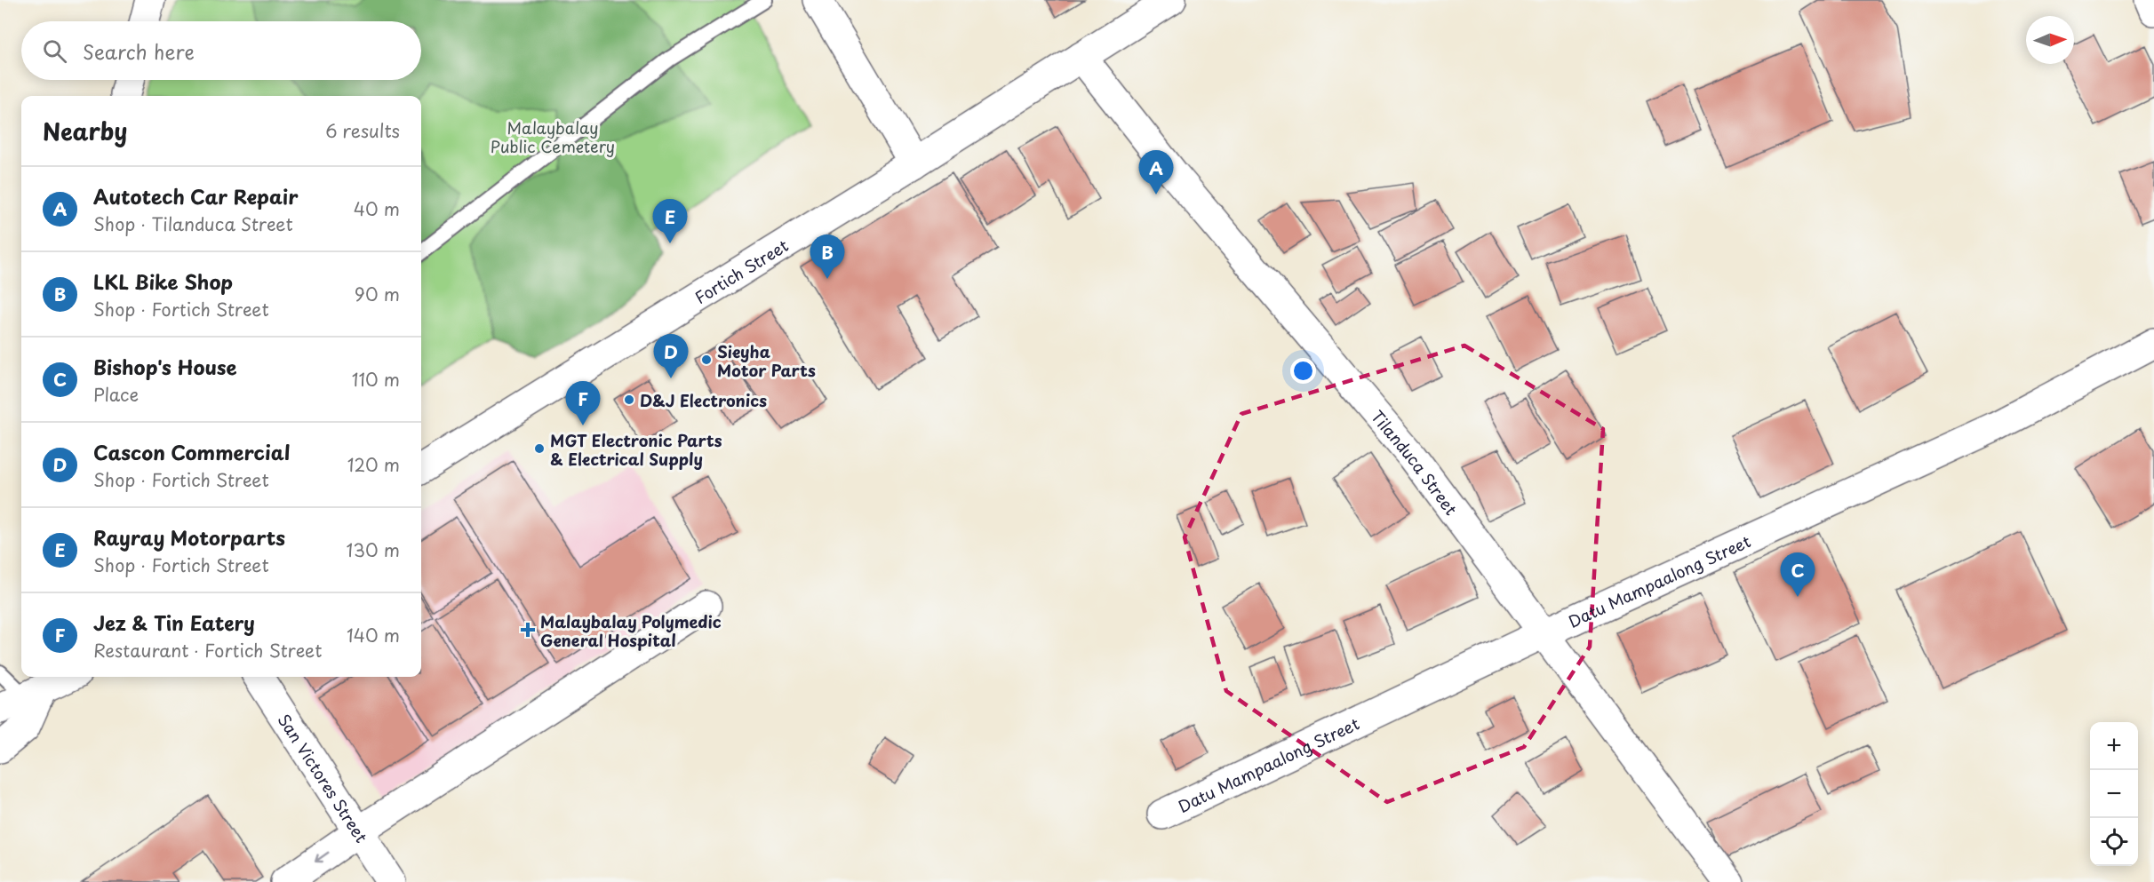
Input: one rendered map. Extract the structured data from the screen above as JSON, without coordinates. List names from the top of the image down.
{
  "streets": {
    "main road": [
      "Fortich Street",
      "Tilanduca Street",
      "Datu Mampaalong Street",
      "San Victores Street"
    ]
  },
  "crossings": [
    ["Fortich Street", "Tilanduca Street"],
    ["Tilanduca Street", "Datu Mampaalong Street"]
  ],
  "parks": ["Malaybalay Public Cemetery"],
  "places": {
    "other": ["Sieyha Motor Parts", "D&J Electronics", "MGT Electronic Parts & Electrical Supply"],
    "health": ["Malaybalay Polymedic General Hospital"]
  },
  "north": "right",
  "page": {
    "search": "Search here",
    "heading": ["Nearby", "6 results"],
    "pins": [
      "A",
      "E",
      "B",
      "D",
      "F",
      "C"
    ],
    "list": [
      {
        "mark": "A",
        "name": "Autotech Car Repair",
        "note": "Shop · Tilanduca Street",
        "value": "40 m"
      },
      {
        "mark": "B",
        "name": "LKL Bike Shop",
        "note": "Shop · Fortich Street",
        "value": "90 m"
      },
      {
        "mark": "C",
        "name": "Bishop's House",
        "note": "Place",
        "value": "110 m"
      },
      {
        "mark": "D",
        "name": "Cascon Commercial",
        "note": "Shop · Fortich Street",
        "value": "120 m"
      },
      {
        "mark": "E",
        "name": "Rayray Motorparts",
        "note": "Shop · Fortich Street",
        "value": "130 m"
      },
      {
        "mark": "F",
        "name": "Jez & Tin Eatery",
        "note": "Restaurant · Fortich Street",
        "value": "140 m"
      }
    ],
    "map_buttons": ["+", "−"]
  }
}
